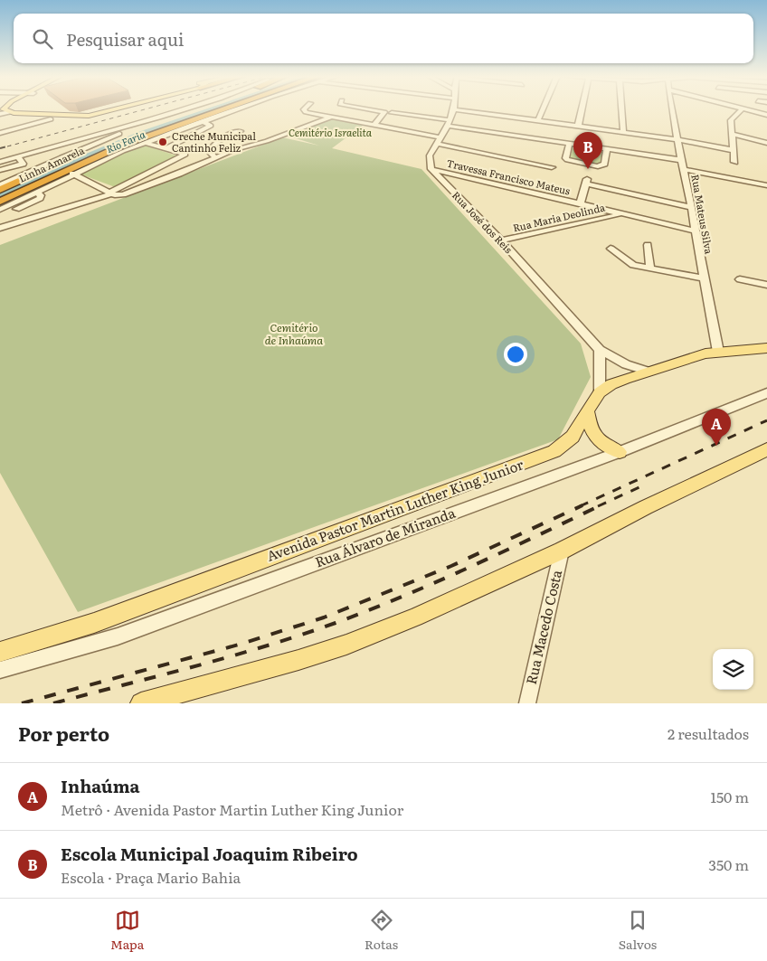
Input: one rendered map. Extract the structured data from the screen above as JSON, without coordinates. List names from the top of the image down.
{
  "streets": {
    "highway": ["Linha Amarela"],
    "main road": ["Avenida Pastor Martin Luther King Junior"],
    "street": [
      "Travessa Francisco Mateus",
      "Rua Mateus Silva",
      "Rua Maria Deolinda",
      "Rua José dos Reis",
      "Rua Álvaro de Miranda",
      "Rua Macedo Costa"
    ]
  },
  "crossings": [
    ["Travessa Francisco Mateus", "Rua Mateus Silva"],
    ["Travessa Francisco Mateus", "Rua Maria Deolinda"],
    ["Travessa Francisco Mateus", "Rua José dos Reis"],
    ["Rua Maria Deolinda", "Rua José dos Reis"]
  ],
  "water": ["Rio Faria"],
  "parks": ["Cemitério Israelita", "Cemitério de Inhaúma"],
  "places": ["Creche Municipal Cantinho Feliz"],
  "page": {
    "search": "Pesquisar aqui",
    "pins": ["B", "A"],
    "heading": ["Por perto", "2 resultados"],
    "list": [
      {
        "mark": "A",
        "name": "Inhaúma",
        "note": "Metrô · Avenida Pastor Martin Luther King Junior",
        "value": "150 m"
      },
      {
        "mark": "B",
        "name": "Escola Municipal Joaquim Ribeiro",
        "note": "Escola · Praça Mario Bahia",
        "value": "350 m"
      }
    ],
    "nav": ["Mapa", "Rotas", "Salvos"]
  }
}
